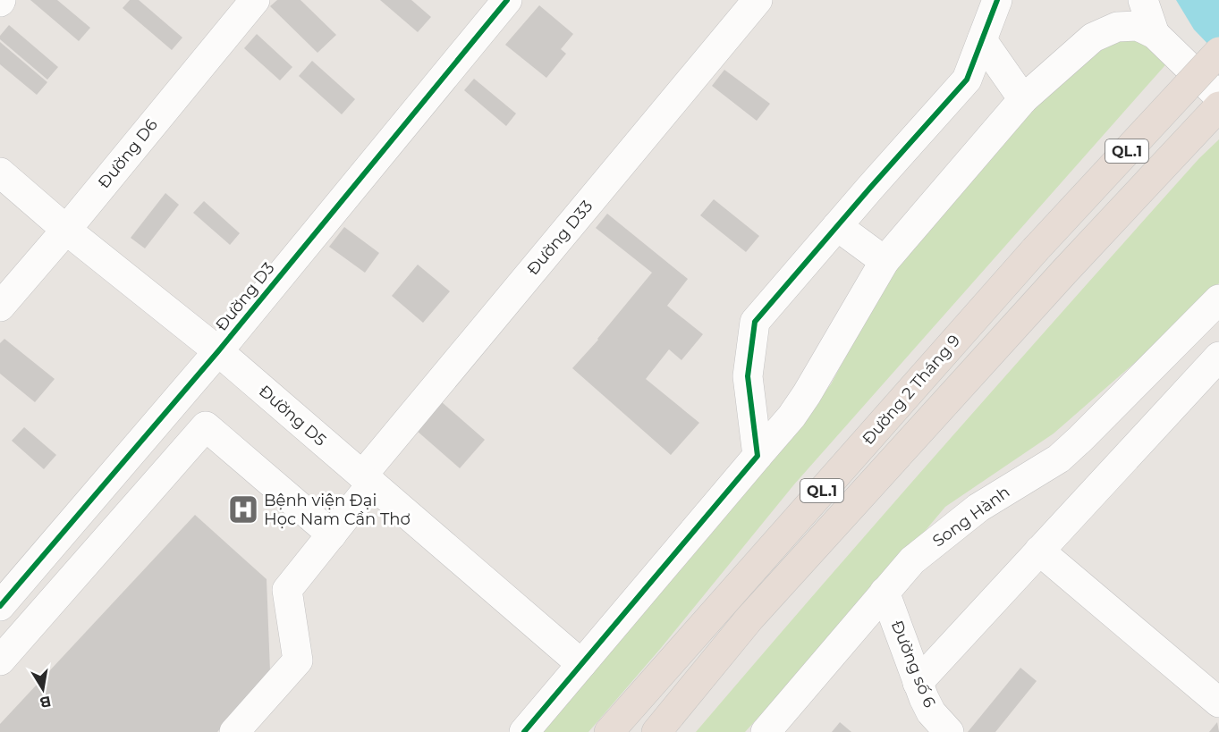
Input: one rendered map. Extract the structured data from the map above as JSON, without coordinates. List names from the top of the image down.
{
  "streets": {
    "highway": ["QL.1", "Đường 2 Tháng 9"],
    "street": [
      "Đường D6",
      "Đường D33",
      "Đường D3",
      "Đường D5",
      "Song Hành",
      "Đường số 6"
    ]
  },
  "crossings": [
    ["Đường D6", "Đường D5"],
    ["Đường D33", "Đường D5"],
    ["Đường D3", "Đường D5"],
    ["Song Hành", "Đường số 6"]
  ],
  "places": {
    "hospital": ["Bệnh viện Đại Học Nam Cần Thơ"]
  },
  "north": "bottom"
}
